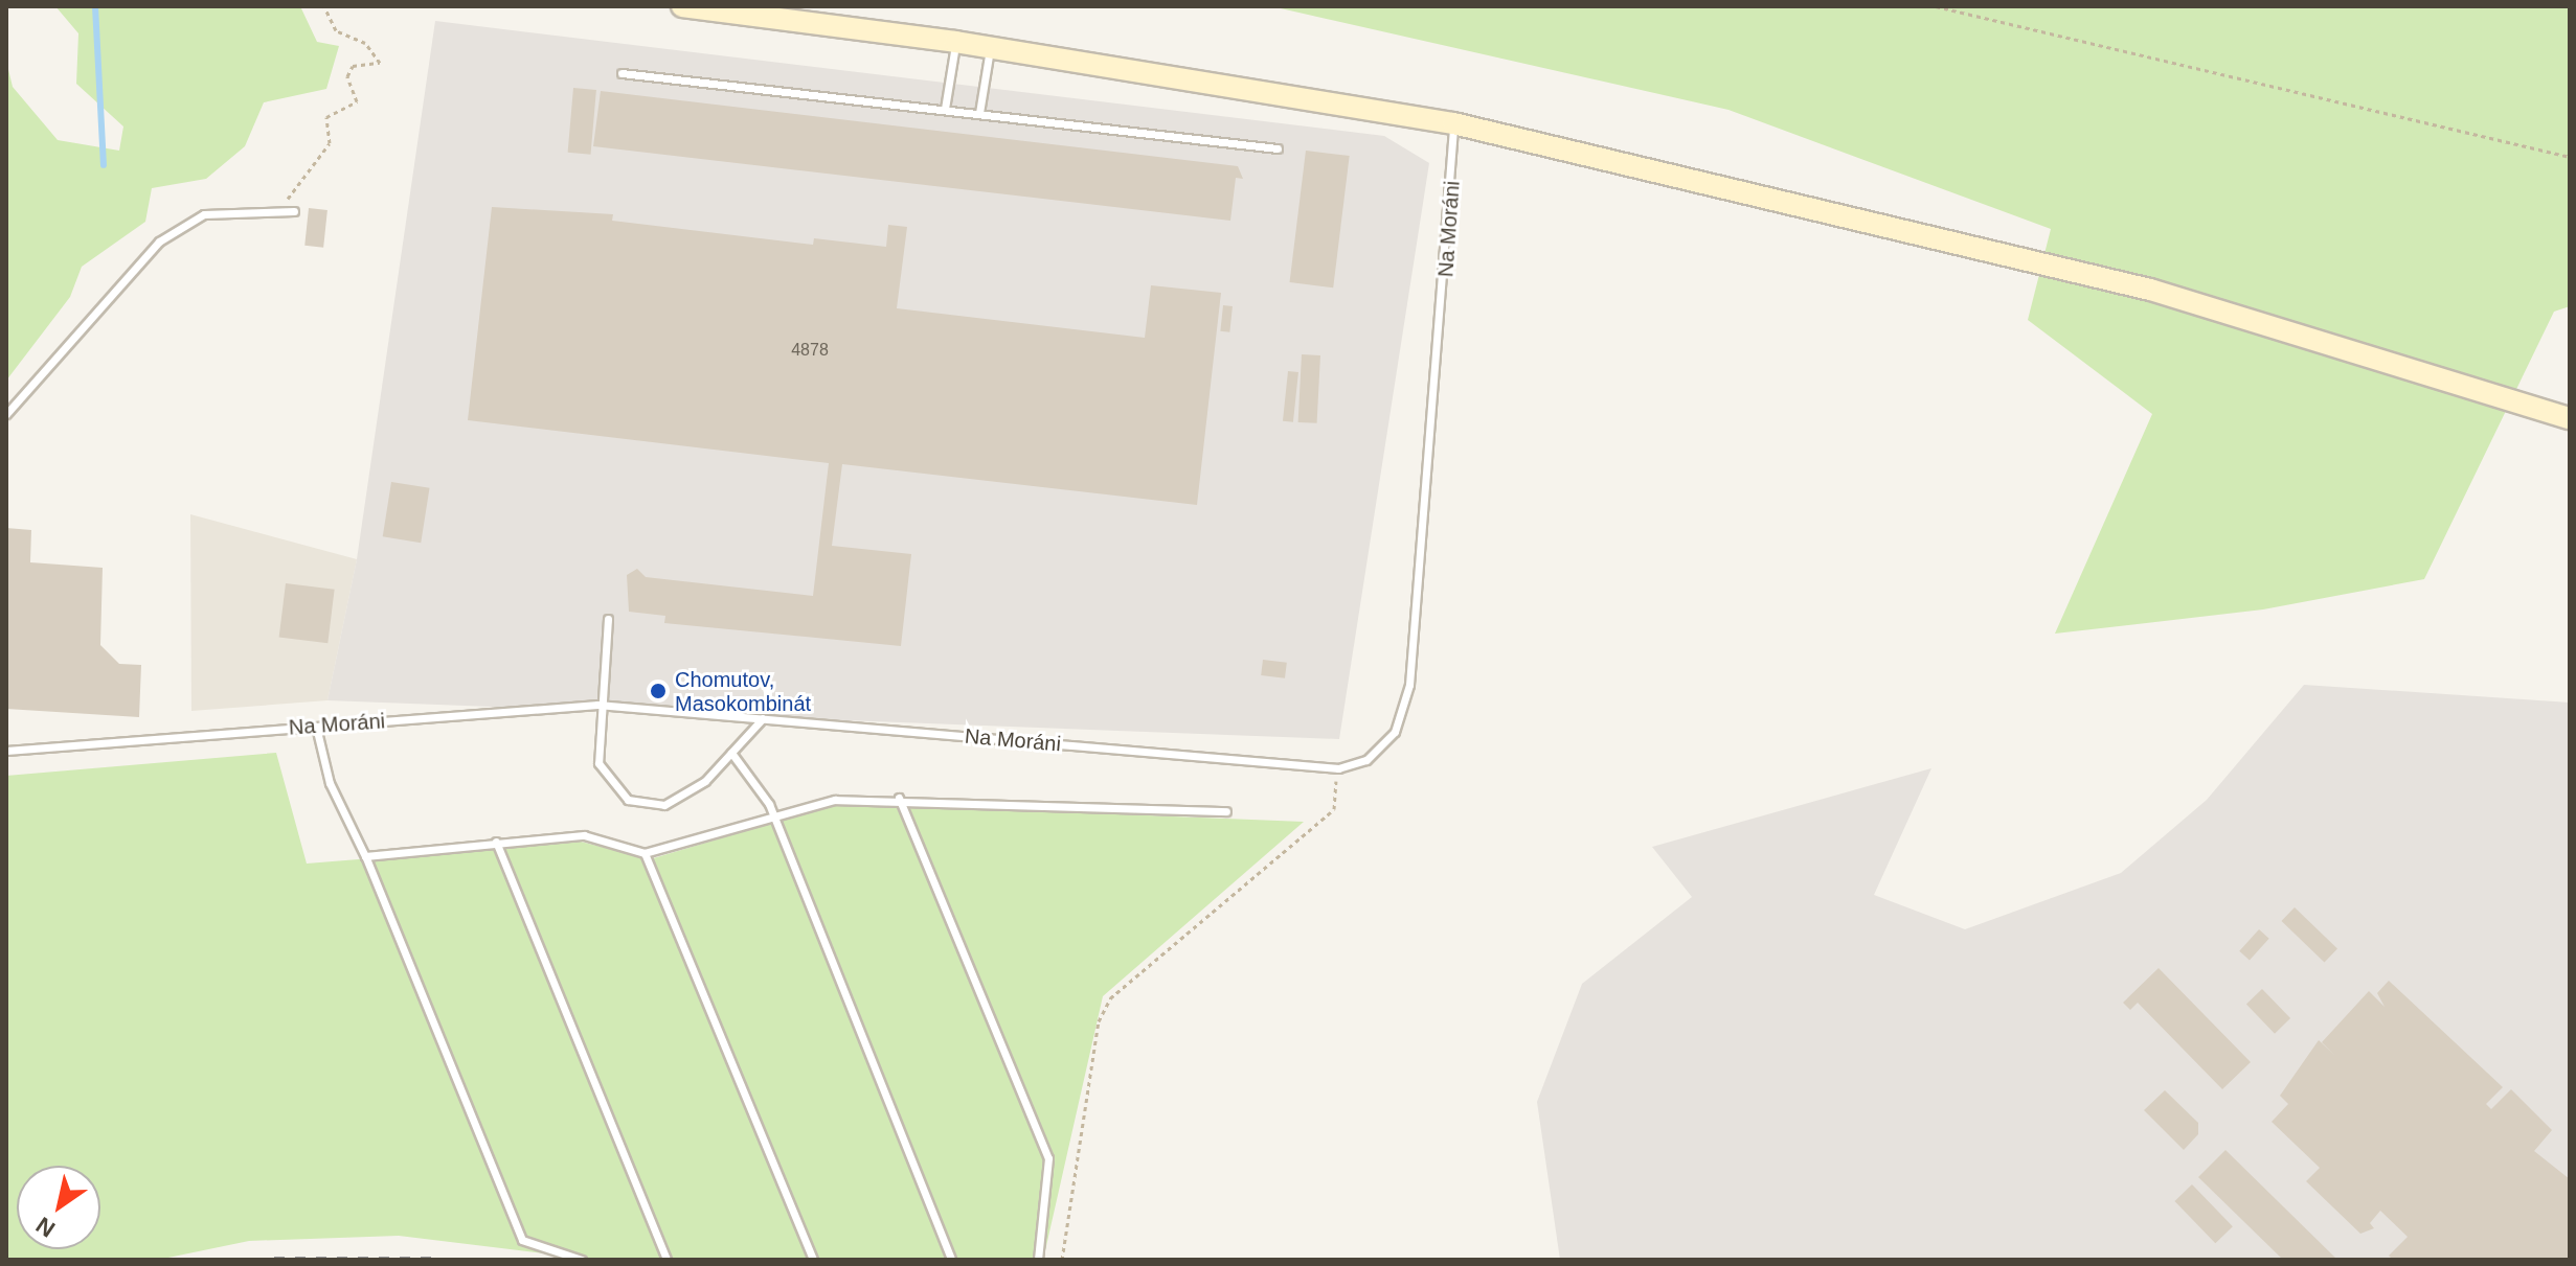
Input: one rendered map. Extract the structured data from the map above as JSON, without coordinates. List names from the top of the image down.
{
  "streets": {
    "lane": ["Na Moráni"]
  },
  "places": ["Chomutov, Masokombinát"],
  "house_numbers": ["4878"],
  "north": "bottom left"
}
